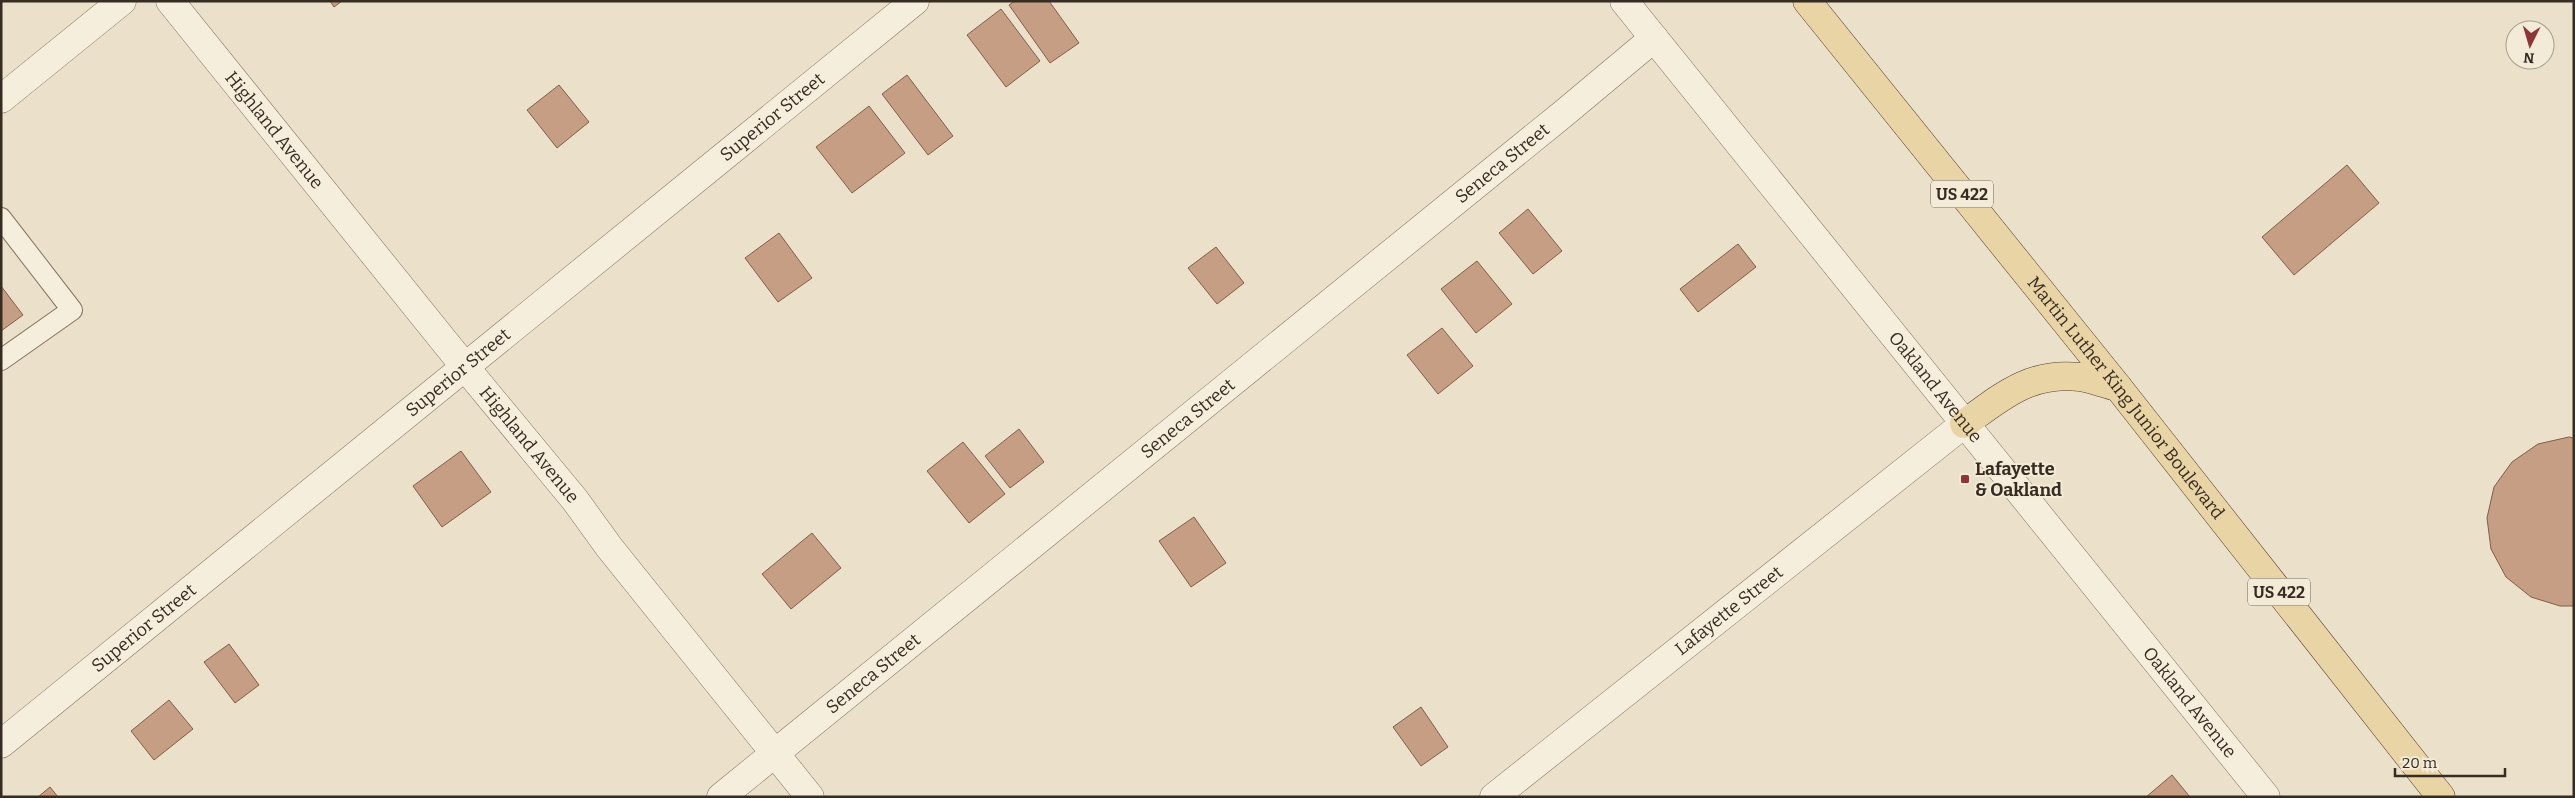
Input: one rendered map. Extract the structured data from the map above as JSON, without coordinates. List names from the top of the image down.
{
  "streets": {
    "main road": ["US 422", "Martin Luther King Junior Boulevard"],
    "street": [
      "Superior Street",
      "Highland Avenue",
      "Seneca Street",
      "Oakland Avenue",
      "Lafayette Street"
    ]
  },
  "crossings": [
    ["Superior Street", "Highland Avenue"],
    ["Highland Avenue", "Seneca Street"],
    ["Seneca Street", "Oakland Avenue"],
    ["Oakland Avenue", "Lafayette Street"]
  ],
  "places": {
    "transit": ["Lafayette & Oakland"]
  },
  "scale_bar": "20 m",
  "north": "bottom"
}
